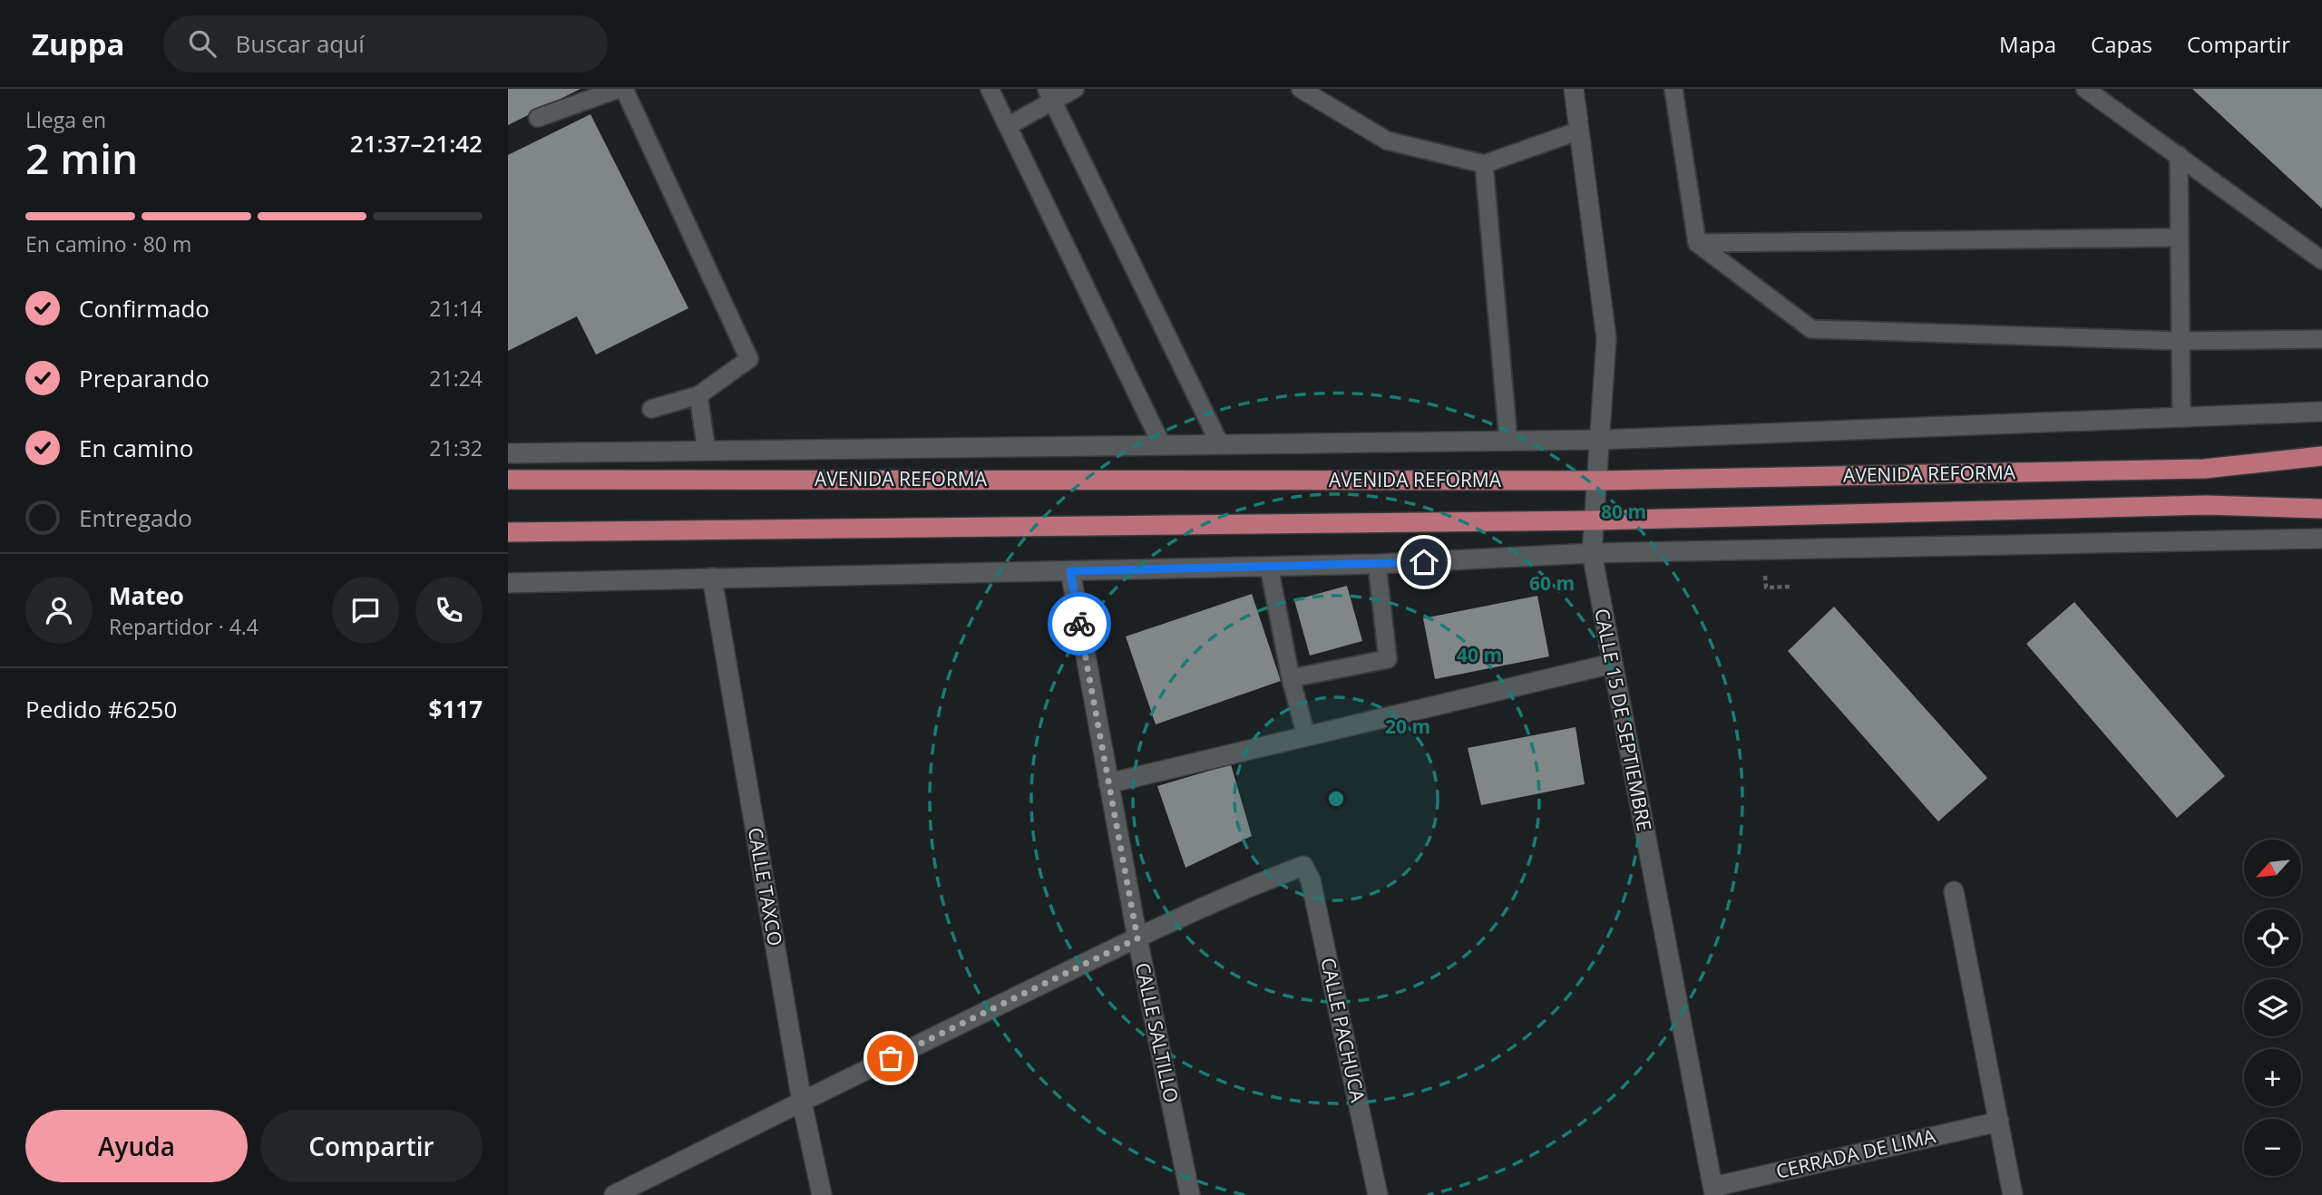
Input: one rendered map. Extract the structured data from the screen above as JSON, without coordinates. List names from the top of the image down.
{
  "streets": {
    "main road": ["AVENIDA REFORMA"],
    "street": [
      "CALLE 15 DE SEPTIEMBRE",
      "CALLE TAXCO",
      "CALLE PACHUCA",
      "CALLE SALTILLO",
      "CERRADA DE LIMA"
    ]
  },
  "crossings": [
    ["AVENIDA REFORMA", "CALLE 15 DE SEPTIEMBRE"],
    ["CALLE 15 DE SEPTIEMBRE", "CERRADA DE LIMA"],
    ["CALLE PACHUCA", "CALLE SALTILLO"]
  ],
  "north": "bottom left",
  "page": {
    "header": "Zuppa",
    "search": "Buscar aquí",
    "nav": ["Mapa", "Capas", "Compartir"],
    "heading": ["2 min", "Llega en", "21:37–21:42"],
    "panel": [
      "Mateo",
      "Repartidor · 4.4",
      "Pedido #6250",
      "$117"
    ],
    "bar": "En camino · 80 m",
    "list": [
      ["Confirmado", "21:14"],
      ["Preparando", "21:24"],
      ["En camino", "21:32"],
      "Entregado"
    ],
    "map_buttons": ["+", "−"],
    "buttons": ["Ayuda", "Compartir"]
  },
  "rings": [
    "80 m",
    "60 m",
    "40 m",
    "20 m"
  ]
}
